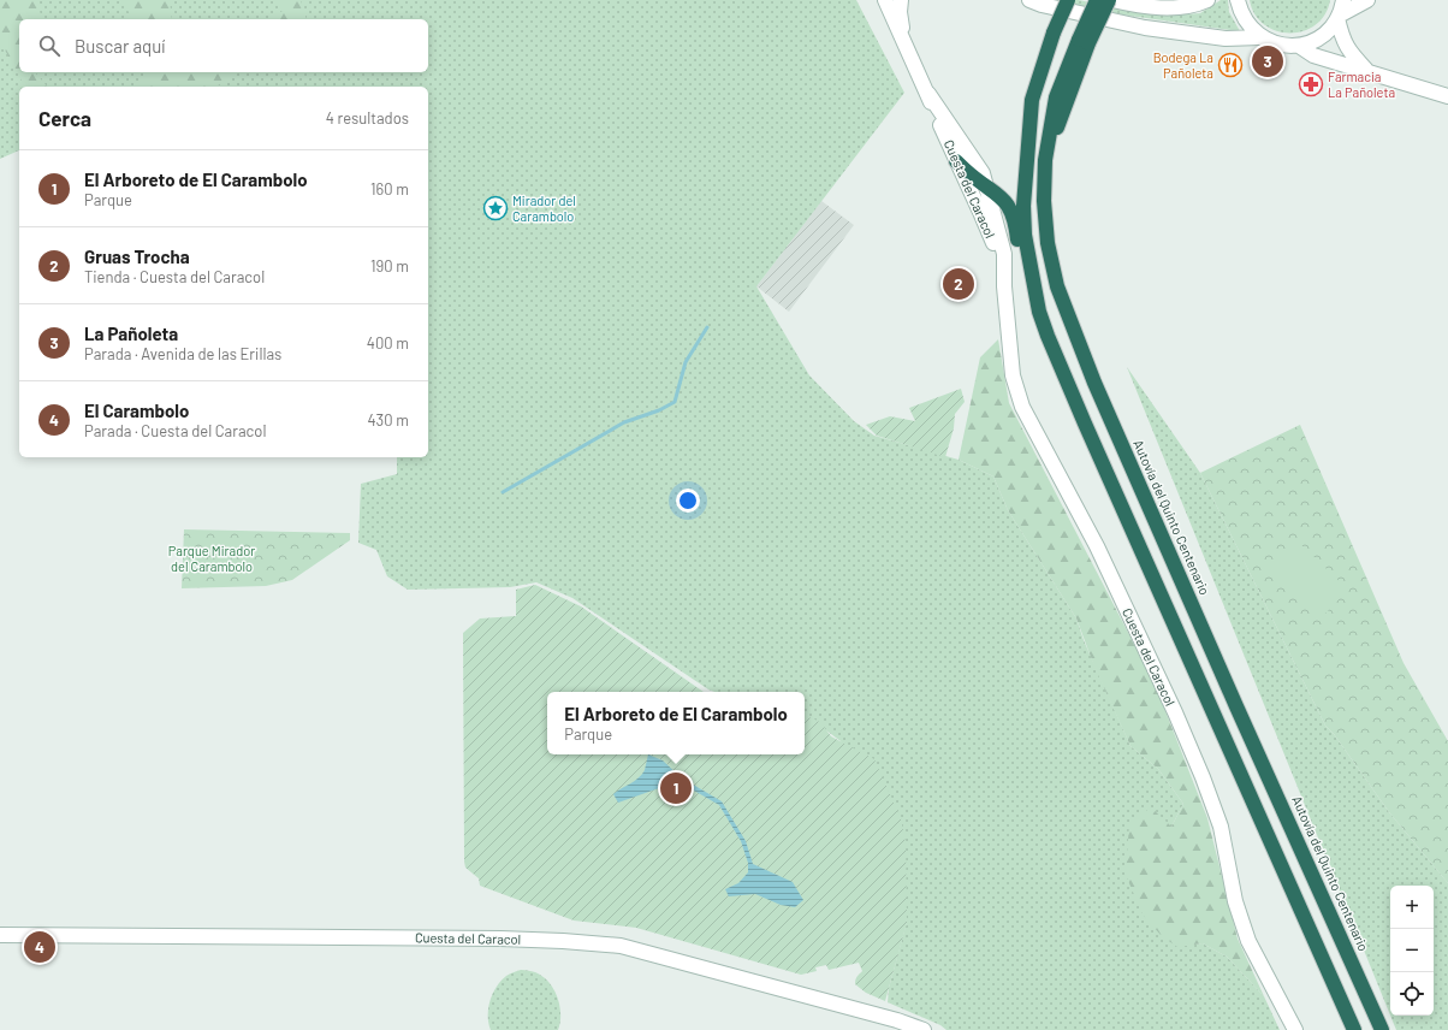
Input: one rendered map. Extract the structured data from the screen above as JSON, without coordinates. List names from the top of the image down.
{
  "streets": {
    "highway": ["Autovía del Quinto Centenario"],
    "main road": ["Cuesta del Caracol"]
  },
  "parks": ["Parque Mirador del Carambolo"],
  "places": {
    "restaurant": ["Bodega La Pañoleta"],
    "pharmacy": ["Farmacia La Pañoleta"],
    "place": ["Mirador del Carambolo"]
  },
  "page": {
    "search": "Buscar aquí",
    "pins": [
      "3",
      "2",
      "1",
      "4"
    ],
    "heading": ["Cerca", "4 resultados"],
    "list": [
      {
        "mark": "1",
        "name": "El Arboreto de El Carambolo",
        "note": "Parque",
        "value": "160 m"
      },
      {
        "mark": "2",
        "name": "Gruas Trocha",
        "note": "Tienda · Cuesta del Caracol",
        "value": "190 m"
      },
      {
        "mark": "3",
        "name": "La Pañoleta",
        "note": "Parada · Avenida de las Erillas",
        "value": "400 m"
      },
      {
        "mark": "4",
        "name": "El Carambolo",
        "note": "Parada · Cuesta del Caracol",
        "value": "430 m"
      }
    ],
    "popup": ["El Arboreto de El Carambolo", "Parque"],
    "map_buttons": ["+", "−"]
  }
}
